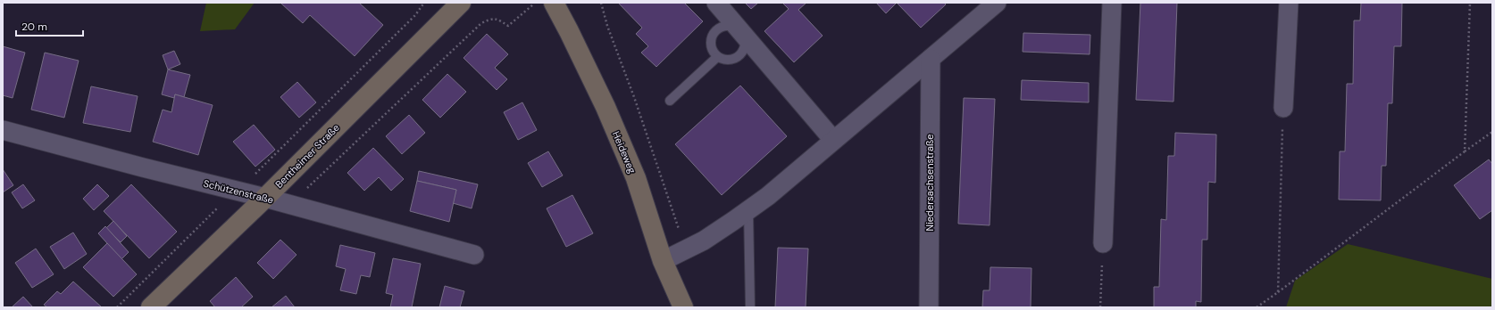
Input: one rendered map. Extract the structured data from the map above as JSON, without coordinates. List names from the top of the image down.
{
  "streets": {
    "street": [
      "Heideweg",
      "Bentheimer Straße",
      "Niedersachsenstraße",
      "Schützenstraße"
    ]
  },
  "crossings": [
    ["Bentheimer Straße", "Schützenstraße"]
  ],
  "scale_bar": "20 m"
}
